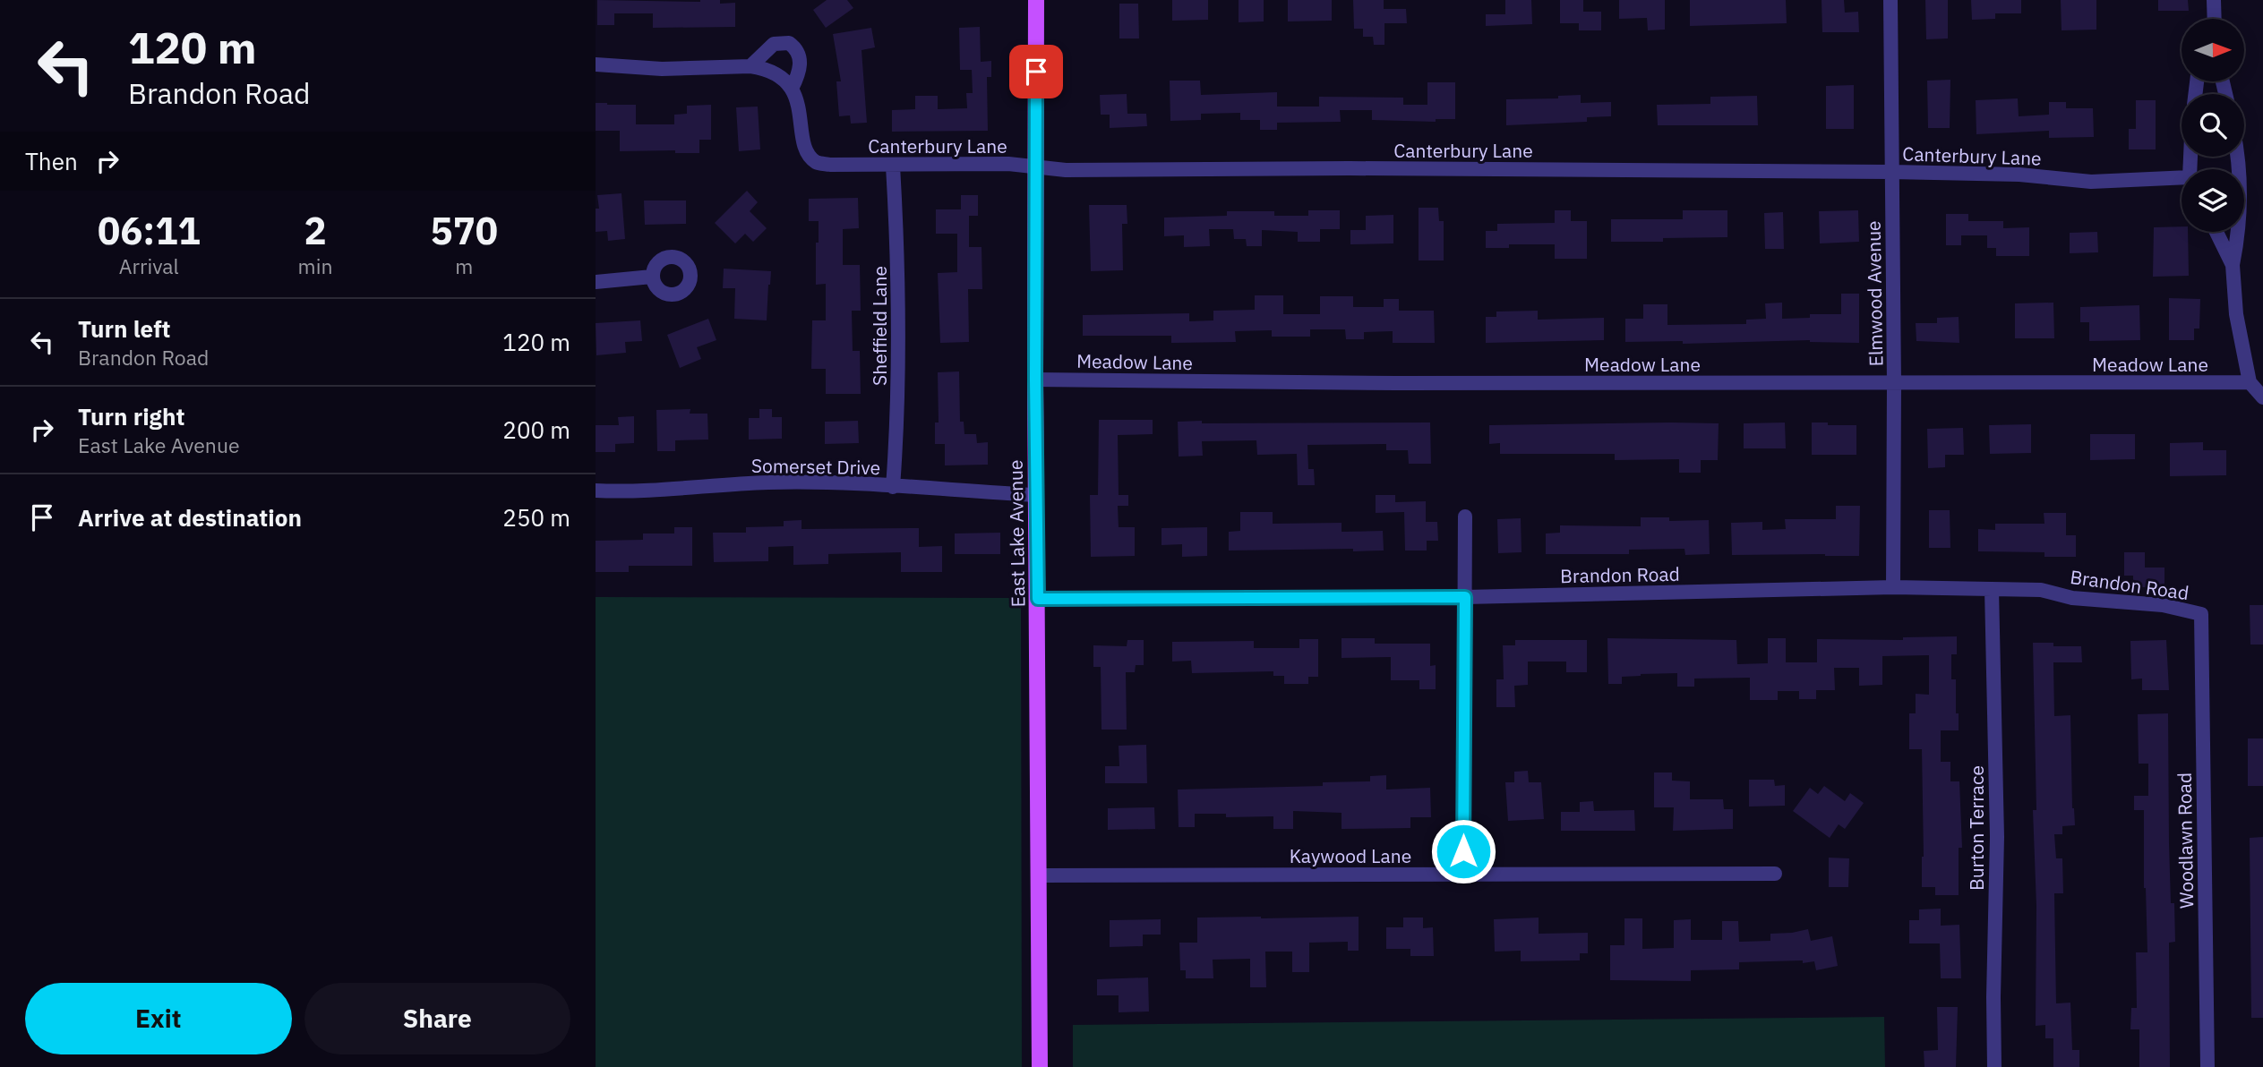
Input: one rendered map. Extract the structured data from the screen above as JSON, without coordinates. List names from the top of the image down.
{
  "streets": {
    "main road": ["East Lake Avenue"],
    "street": [
      "Canterbury Lane",
      "Elmwood Avenue",
      "Sheffield Lane",
      "Meadow Lane",
      "Somerset Drive",
      "Brandon Road",
      "Burton Terrace",
      "Woodlawn Road",
      "Kaywood Lane"
    ]
  },
  "crossings": [
    ["Canterbury Lane", "Elmwood Avenue"],
    ["Canterbury Lane", "Sheffield Lane"],
    ["Canterbury Lane", "East Lake Avenue"],
    ["Elmwood Avenue", "Meadow Lane"],
    ["Elmwood Avenue", "Brandon Road"],
    ["Sheffield Lane", "Somerset Drive"],
    ["Meadow Lane", "East Lake Avenue"],
    ["Somerset Drive", "East Lake Avenue"],
    ["East Lake Avenue", "Brandon Road"],
    ["East Lake Avenue", "Kaywood Lane"],
    ["Brandon Road", "Burton Terrace"],
    ["Brandon Road", "Woodlawn Road"]
  ],
  "north": "right",
  "page": {
    "turn": ["120 m", "Brandon Road"],
    "then": "Then",
    "eta": [
      "06:11",
      "Arrival",
      "2",
      "min",
      "570",
      "m"
    ],
    "list": [
      {
        "name": "Turn left",
        "note": "Brandon Road",
        "value": "120 m"
      },
      {
        "name": "Turn right",
        "note": "East Lake Avenue",
        "value": "200 m"
      },
      {
        "name": "Arrive at destination",
        "value": "250 m"
      }
    ],
    "buttons": ["Exit", "Share"]
  }
}
